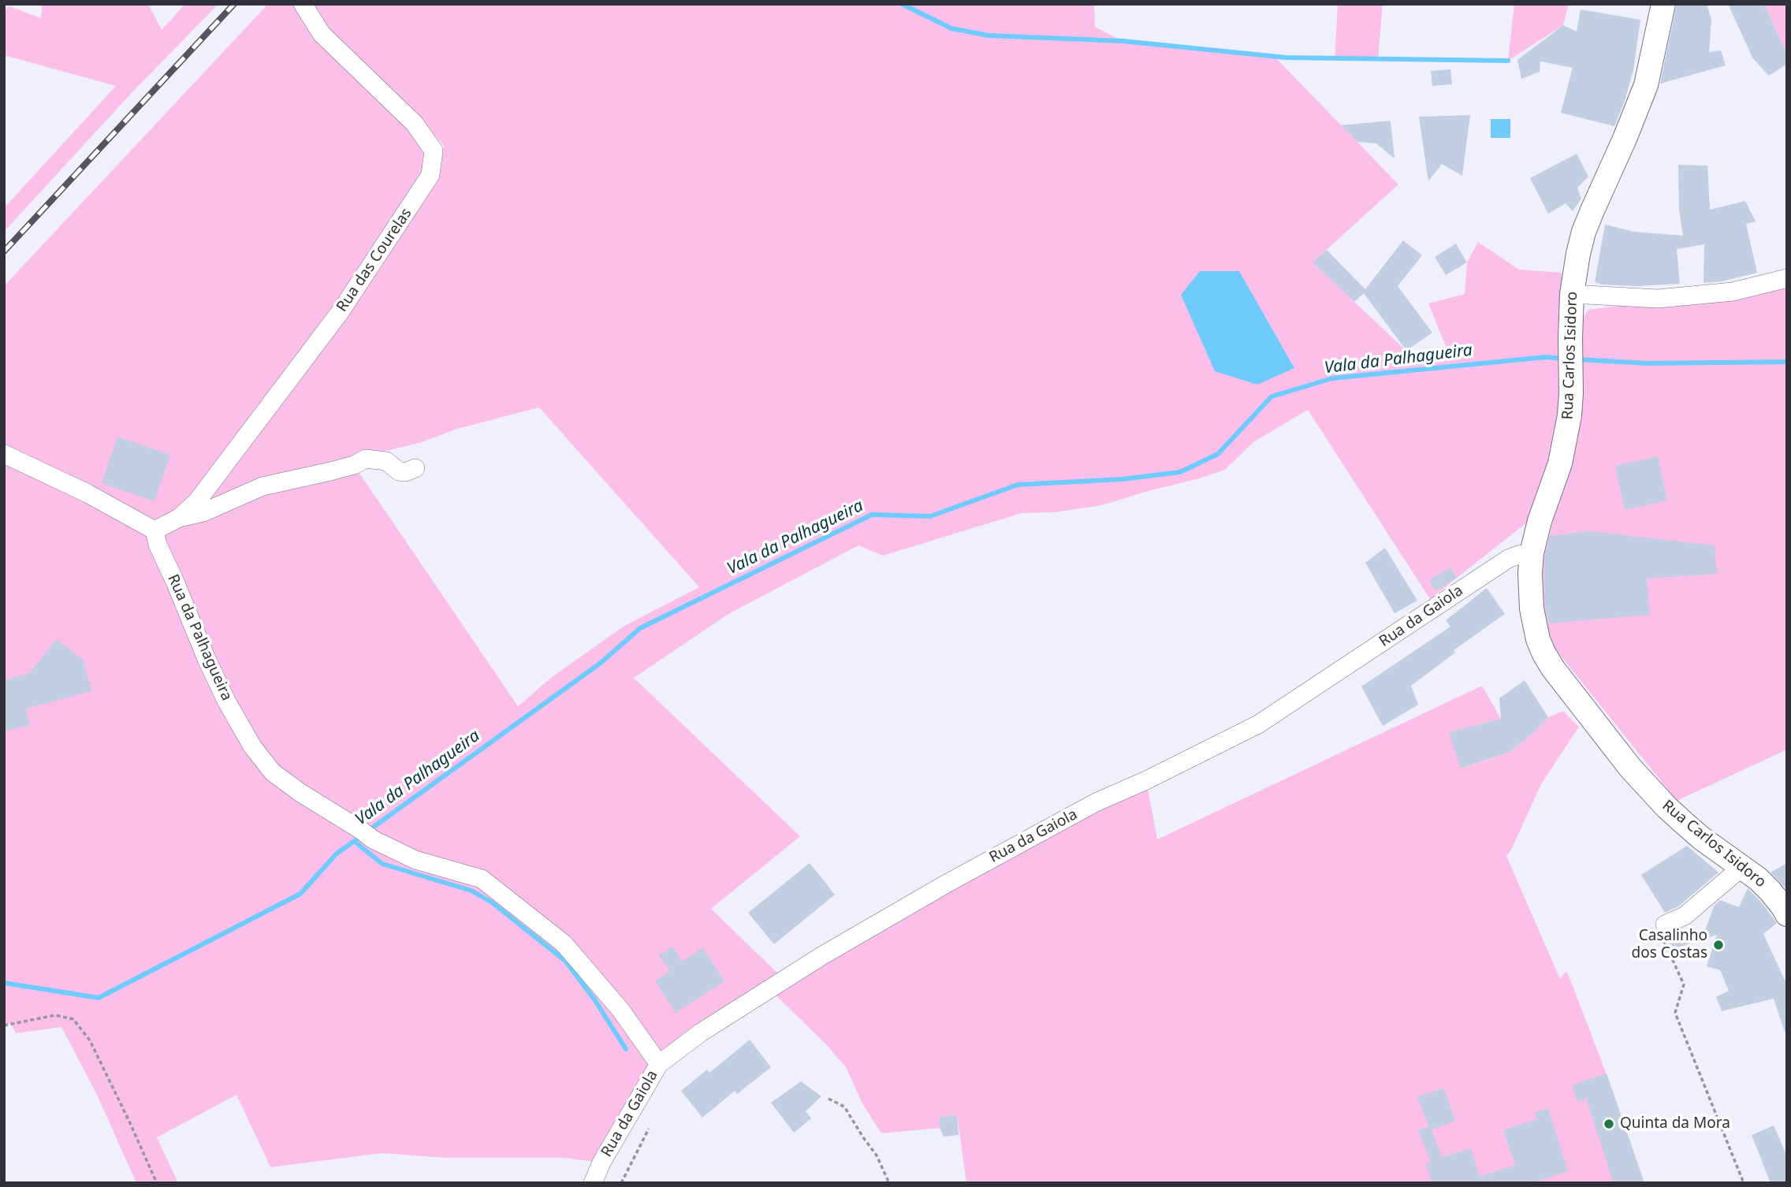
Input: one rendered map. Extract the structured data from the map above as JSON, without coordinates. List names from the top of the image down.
{
  "streets": {
    "street": [
      "Rua das Courelas",
      "Rua Carlos Isidoro",
      "Rua da Gaiola",
      "Rua da Palhagueira"
    ]
  },
  "crossings": [
    ["Rua Carlos Isidoro", "Rua da Gaiola"],
    ["Rua da Gaiola", "Rua da Palhagueira"]
  ],
  "water": ["Vala da Palhagueira"],
  "places": ["Casalinho dos Costas", "Quinta da Mora"]
}
